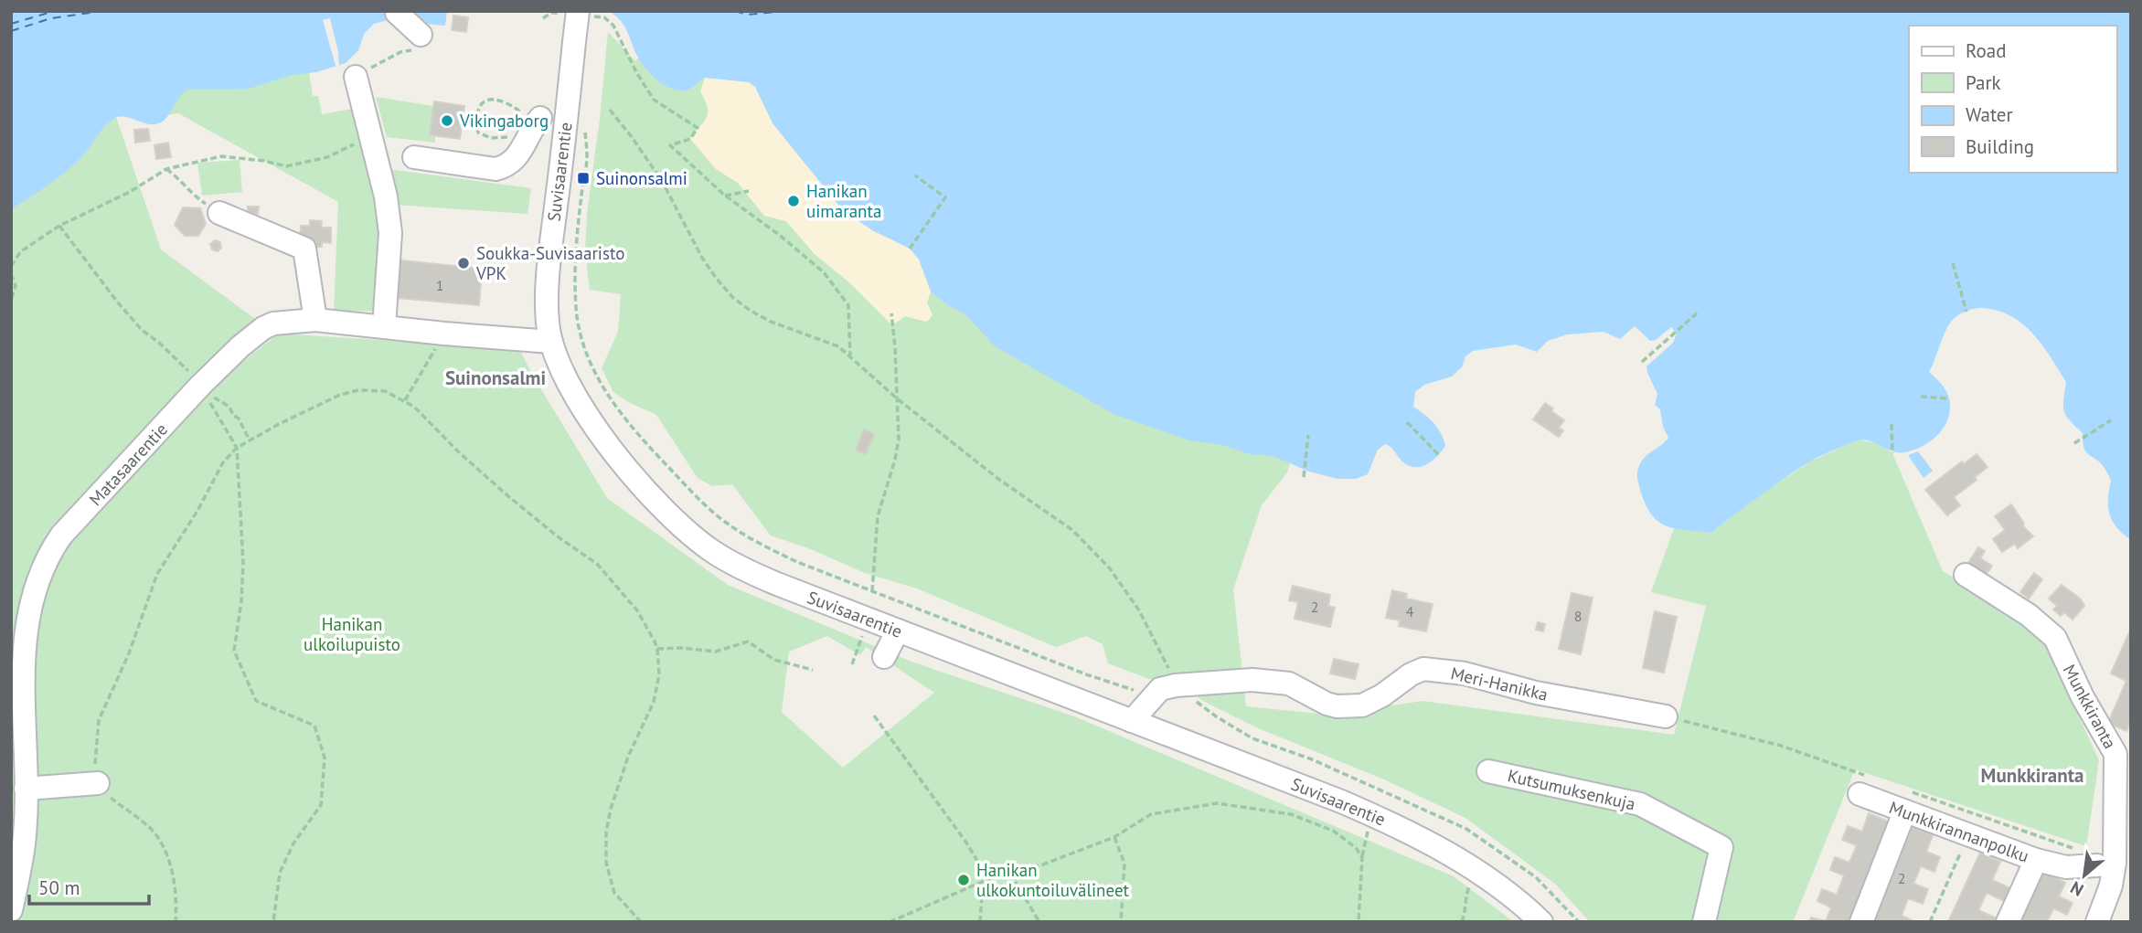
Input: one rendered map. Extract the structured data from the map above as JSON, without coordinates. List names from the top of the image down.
{
  "streets": {
    "street": [
      "Suvisaarentie",
      "Matasaarentie",
      "Meri-Hanikka",
      "Munkkiranta",
      "Kutsumuksenkuja",
      "Munkkirannanpolku"
    ]
  },
  "crossings": [
    ["Suvisaarentie", "Matasaarentie"]
  ],
  "districts": ["Suinonsalmi", "Munkkiranta"],
  "parks": ["Hanikan ulkoilupuisto"],
  "places": {
    "other": [
      "Vikingaborg",
      "Hanikan uimaranta",
      "Soukka-Suvisaaristo VPK",
      "Hanikan ulkokuntoiluvälineet"
    ],
    "transit": ["Suinonsalmi"]
  },
  "house_numbers": [
    "1",
    "2",
    "4",
    "8",
    "2"
  ],
  "legend": [
    "Road",
    "Park",
    "Water",
    "Building"
  ],
  "scale_bar": "50 m",
  "north": "bottom left"
}
